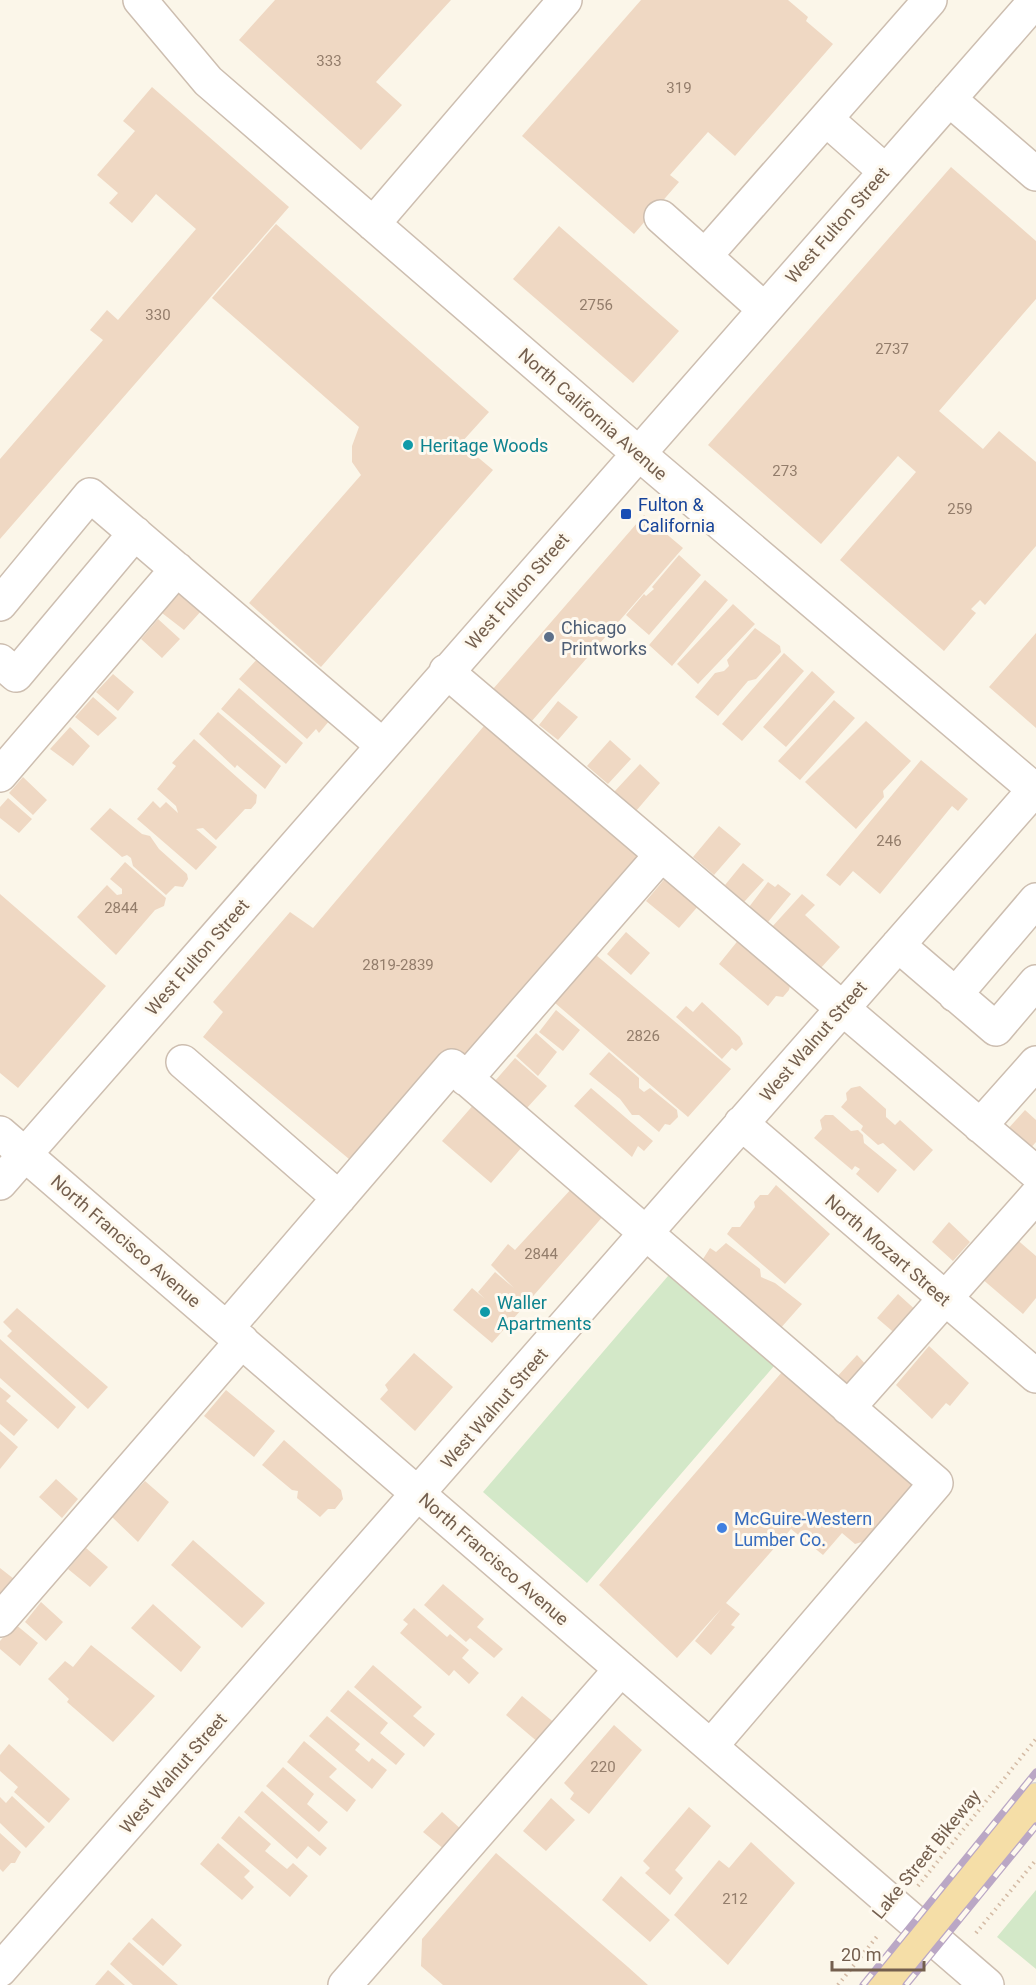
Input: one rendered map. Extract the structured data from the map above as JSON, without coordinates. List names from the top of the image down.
{
  "streets": {
    "street": [
      "West Fulton Street",
      "North California Avenue",
      "West Walnut Street",
      "North Francisco Avenue",
      "North Mozart Street"
    ],
    "path": ["Lake Street Bikeway"]
  },
  "crossings": [
    ["West Fulton Street", "North California Avenue"],
    ["West Fulton Street", "North Francisco Avenue"],
    ["North California Avenue", "West Walnut Street"],
    ["West Walnut Street", "North Francisco Avenue"],
    ["West Walnut Street", "North Mozart Street"],
    ["North Francisco Avenue", "Lake Street Bikeway"]
  ],
  "places": {
    "other": [
      "Heritage Woods",
      "Chicago Printworks",
      "Waller Apartments",
      "McGuire-Western Lumber Co."
    ],
    "transit": ["Fulton & California"]
  },
  "house_numbers": [
    "333",
    "319",
    "2756",
    "330",
    "2737",
    "273",
    "259",
    "246",
    "2844",
    "2819-2839",
    "2826",
    "2844",
    "220",
    "212"
  ],
  "scale_bar": "20 m"
}
